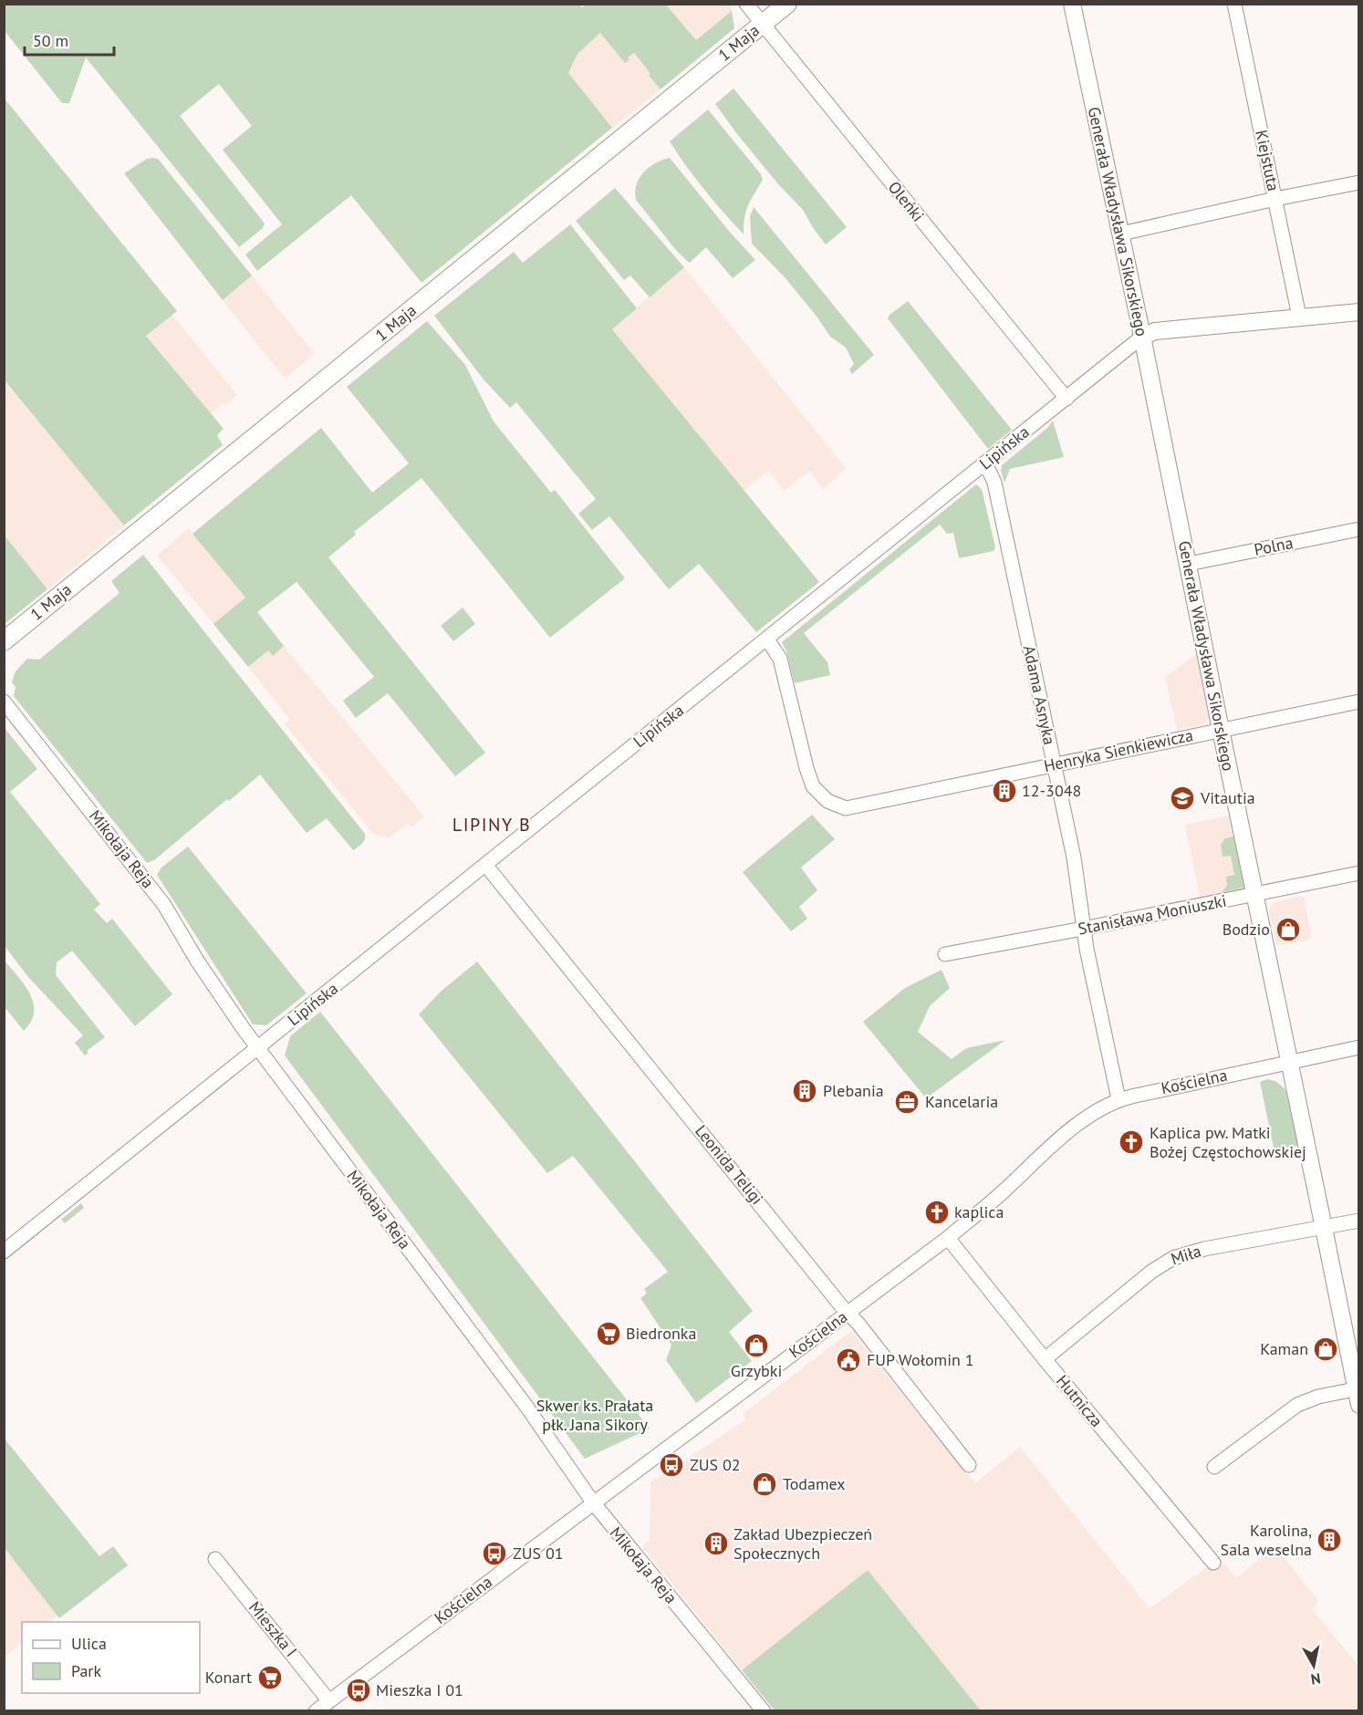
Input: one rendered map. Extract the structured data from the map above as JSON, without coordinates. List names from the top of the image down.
{
  "streets": {
    "main road": ["1 Maja"],
    "street": [
      "Kiejstuta",
      "Oleńki",
      "Generała Władysława Sikorskiego",
      "Lipińska",
      "Polna",
      "Adama Asnyka",
      "Henryka Sienkiewicza",
      "Mikołaja Reja",
      "Stanisława Moniuszki",
      "Kościelna",
      "Leonida Teligi",
      "Miła",
      "Hutnicza",
      "Mieszka I"
    ]
  },
  "crossings": [
    ["1 Maja", "Oleńki"],
    ["Kiejstuta", "Lipińska"],
    ["Oleńki", "Lipińska"],
    ["Generała Władysława Sikorskiego", "Lipińska"],
    ["Generała Władysława Sikorskiego", "Polna"],
    ["Generała Władysława Sikorskiego", "Henryka Sienkiewicza"],
    ["Generała Władysława Sikorskiego", "Stanisława Moniuszki"],
    ["Generała Władysława Sikorskiego", "Kościelna"],
    ["Generała Władysława Sikorskiego", "Miła"],
    ["Lipińska", "Adama Asnyka"],
    ["Lipińska", "Henryka Sienkiewicza"],
    ["Lipińska", "Mikołaja Reja"],
    ["Lipińska", "Leonida Teligi"],
    ["Adama Asnyka", "Henryka Sienkiewicza"],
    ["Adama Asnyka", "Stanisława Moniuszki"],
    ["Adama Asnyka", "Kościelna"],
    ["Mikołaja Reja", "Kościelna"],
    ["Kościelna", "Leonida Teligi"],
    ["Kościelna", "Hutnicza"],
    ["Kościelna", "Mieszka I"],
    ["Miła", "Hutnicza"]
  ],
  "districts": ["LIPINY B"],
  "parks": ["Skwer ks. Prałata płk. Jana Sikory"],
  "places": {
    "building": [
      "12-3048",
      "Plebania",
      "Karolina, Sala weselna",
      "Zakład Ubezpieczeń Społecznych"
    ],
    "school or university": ["Vitautia"],
    "shop": [
      "Bodzio",
      "Grzybki",
      "Kaman",
      "Todamex"
    ],
    "office": ["Kancelaria"],
    "church": ["Kaplica pw. Matki Bożej Częstochowskiej", "kaplica"],
    "supermarket": ["Biedronka", "Konart"],
    "public building": ["FUP Wołomin 1"],
    "bus stop": ["ZUS 02", "ZUS 01", "Mieszka I 01"]
  },
  "legend": ["Ulica", "Park"],
  "scale_bar": "50 m",
  "north": "bottom"
}
